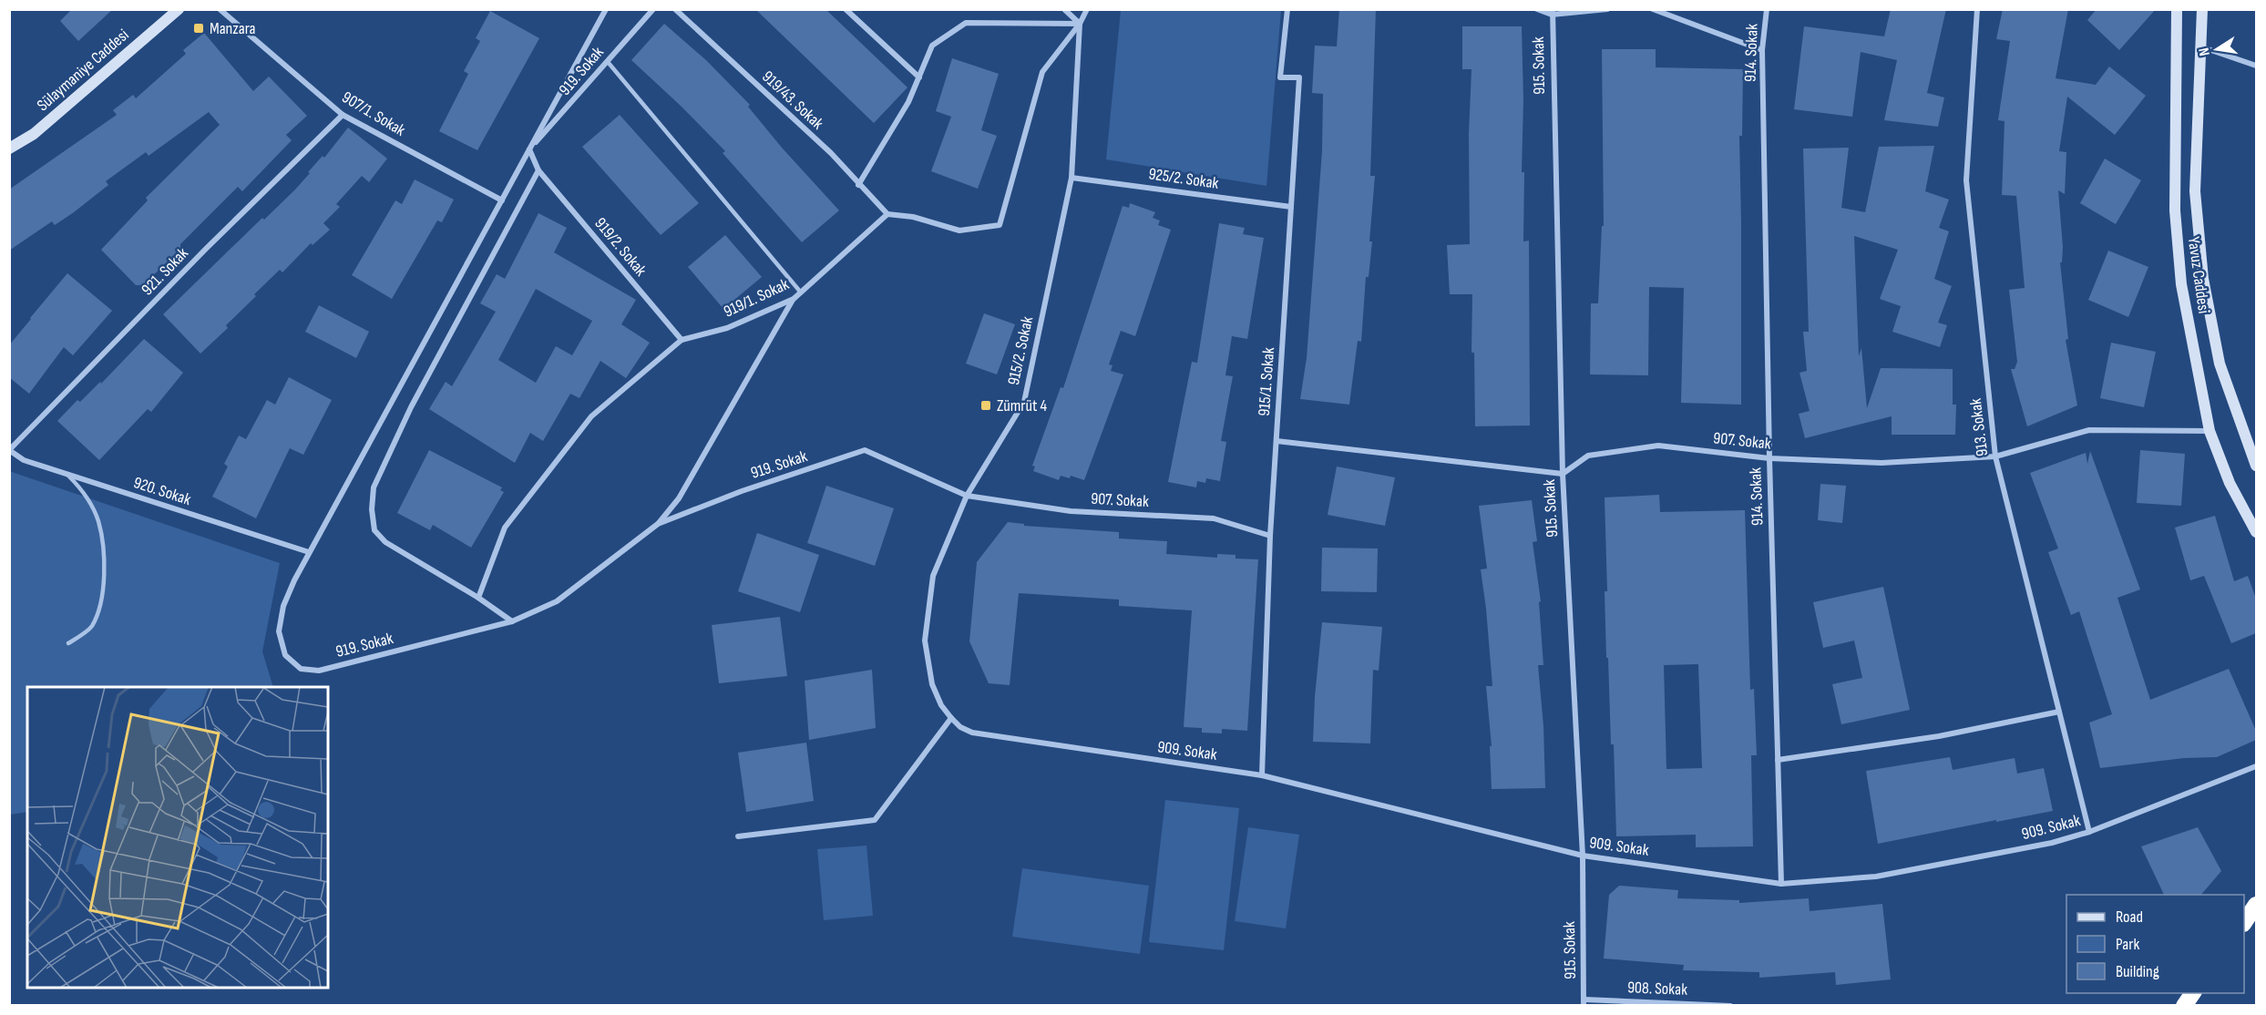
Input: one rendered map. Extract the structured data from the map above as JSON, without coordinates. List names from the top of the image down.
{
  "streets": {
    "main road": ["Sülaymaniye Caddesi", "Yavuz Caddesi"],
    "street": [
      "914. Sokak",
      "915. Sokak",
      "919. Sokak",
      "919/43. Sokak",
      "907/1. Sokak",
      "925/2. Sokak",
      "919/2. Sokak",
      "921. Sokak",
      "919/1. Sokak",
      "915/2. Sokak",
      "915/1. Sokak",
      "913. Sokak",
      "907. Sokak",
      "920. Sokak",
      "909. Sokak",
      "908. Sokak"
    ]
  },
  "crossings": [
    ["914. Sokak", "907. Sokak"],
    ["914. Sokak", "909. Sokak"],
    ["915. Sokak", "907. Sokak"],
    ["915. Sokak", "909. Sokak"],
    ["915. Sokak", "908. Sokak"],
    ["919. Sokak", "907/1. Sokak"],
    ["919. Sokak", "915/2. Sokak"],
    ["919. Sokak", "907. Sokak"],
    ["919. Sokak", "920. Sokak"],
    ["919/43. Sokak", "919/1. Sokak"],
    ["907/1. Sokak", "921. Sokak"],
    ["925/2. Sokak", "915/2. Sokak"],
    ["925/2. Sokak", "915/1. Sokak"],
    ["919/2. Sokak", "919/1. Sokak"],
    ["921. Sokak", "920. Sokak"],
    ["Yavuz Caddesi", "907. Sokak"],
    ["915/2. Sokak", "907. Sokak"],
    ["915/2. Sokak", "909. Sokak"],
    ["915/1. Sokak", "907. Sokak"],
    ["915/1. Sokak", "909. Sokak"],
    ["913. Sokak", "907. Sokak"],
    ["913. Sokak", "909. Sokak"]
  ],
  "places": {
    "transit": ["Manzara", "Zümrüt 4"]
  },
  "legend": ["Road", "Park", "Building"],
  "north": "left"
}
